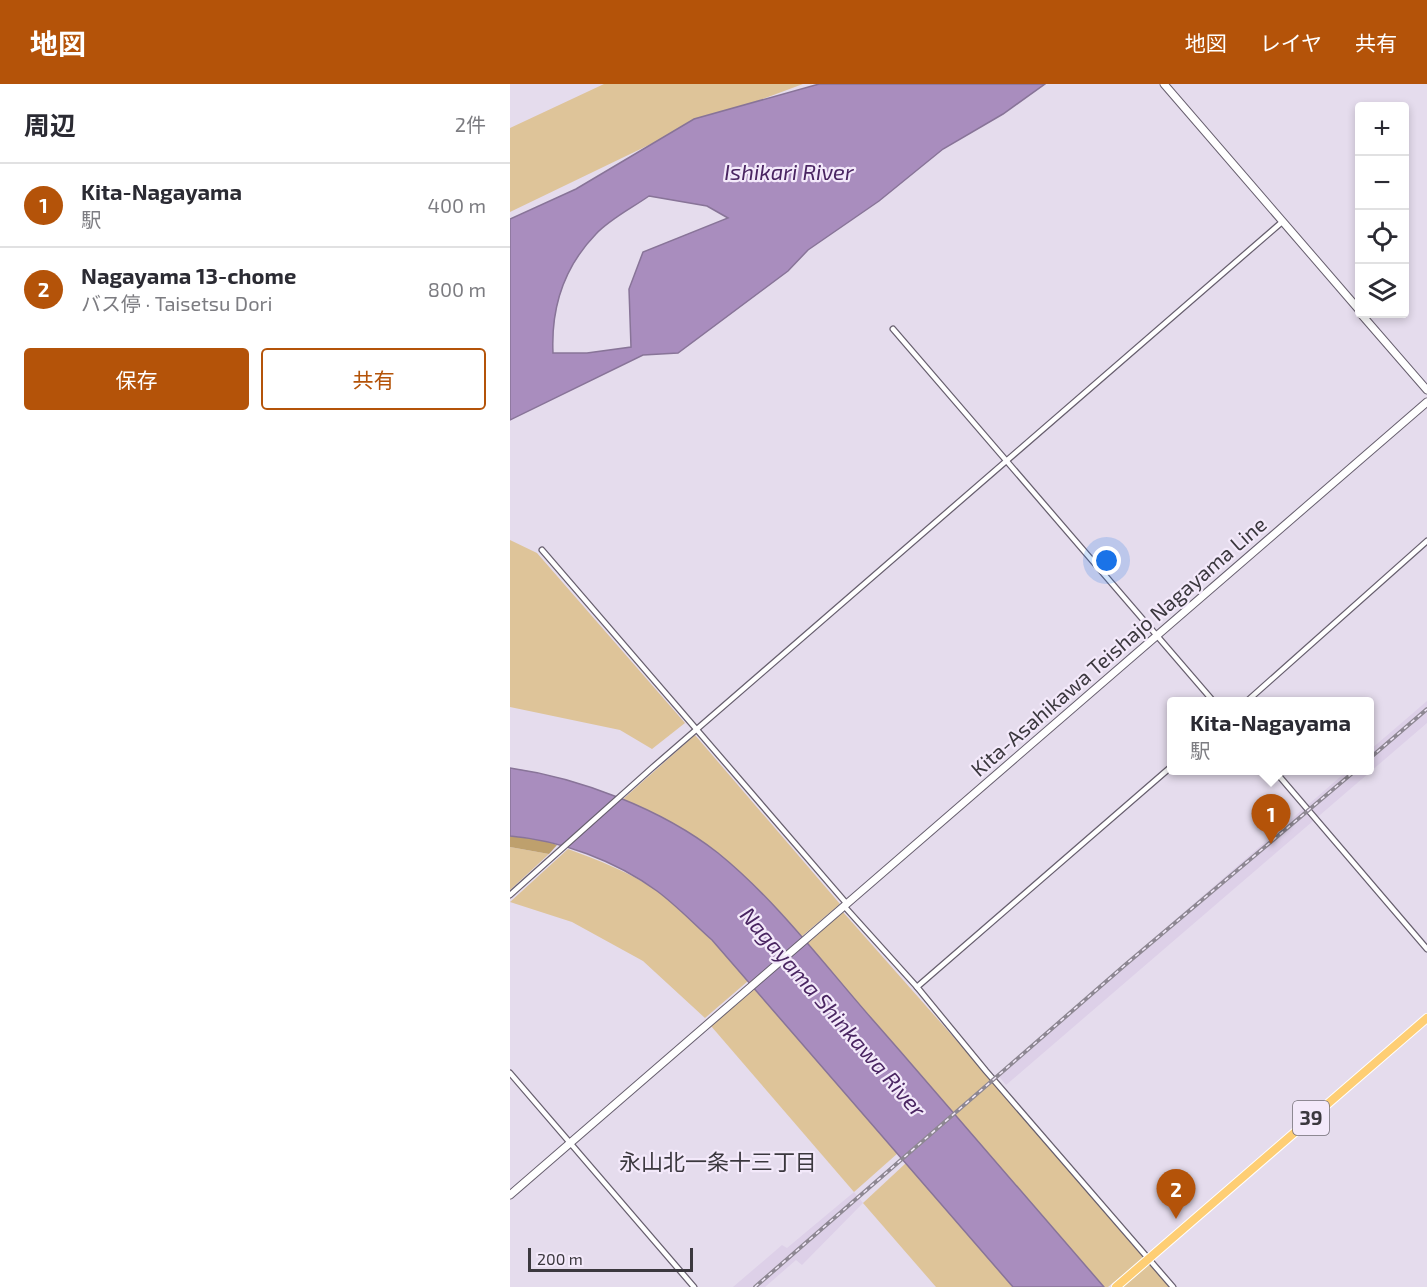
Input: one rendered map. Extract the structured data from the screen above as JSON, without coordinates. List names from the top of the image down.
{
  "streets": {
    "highway": ["39"],
    "main road": ["Kita-Asahikawa Teishajo Nagayama Line"]
  },
  "districts": ["永山北一条十三丁目"],
  "water": ["Ishikari River", "Nagayama Shinkawa River"],
  "scale_bar": "200 m",
  "page": {
    "header": "地図",
    "nav": ["地図", "レイヤ", "共有"],
    "heading": ["周辺", "2件"],
    "map_buttons": ["+", "−"],
    "list": [
      {
        "mark": "1",
        "name": "Kita-Nagayama",
        "note": "駅",
        "value": "400 m"
      },
      {
        "mark": "2",
        "name": "Nagayama 13-chome",
        "note": "バス停 · Taisetsu Dori",
        "value": "800 m"
      }
    ],
    "buttons": ["保存", "共有"],
    "popup": ["Kita-Nagayama", "駅"],
    "pins": ["1", "2"],
    "scale": "200 m"
  }
}
